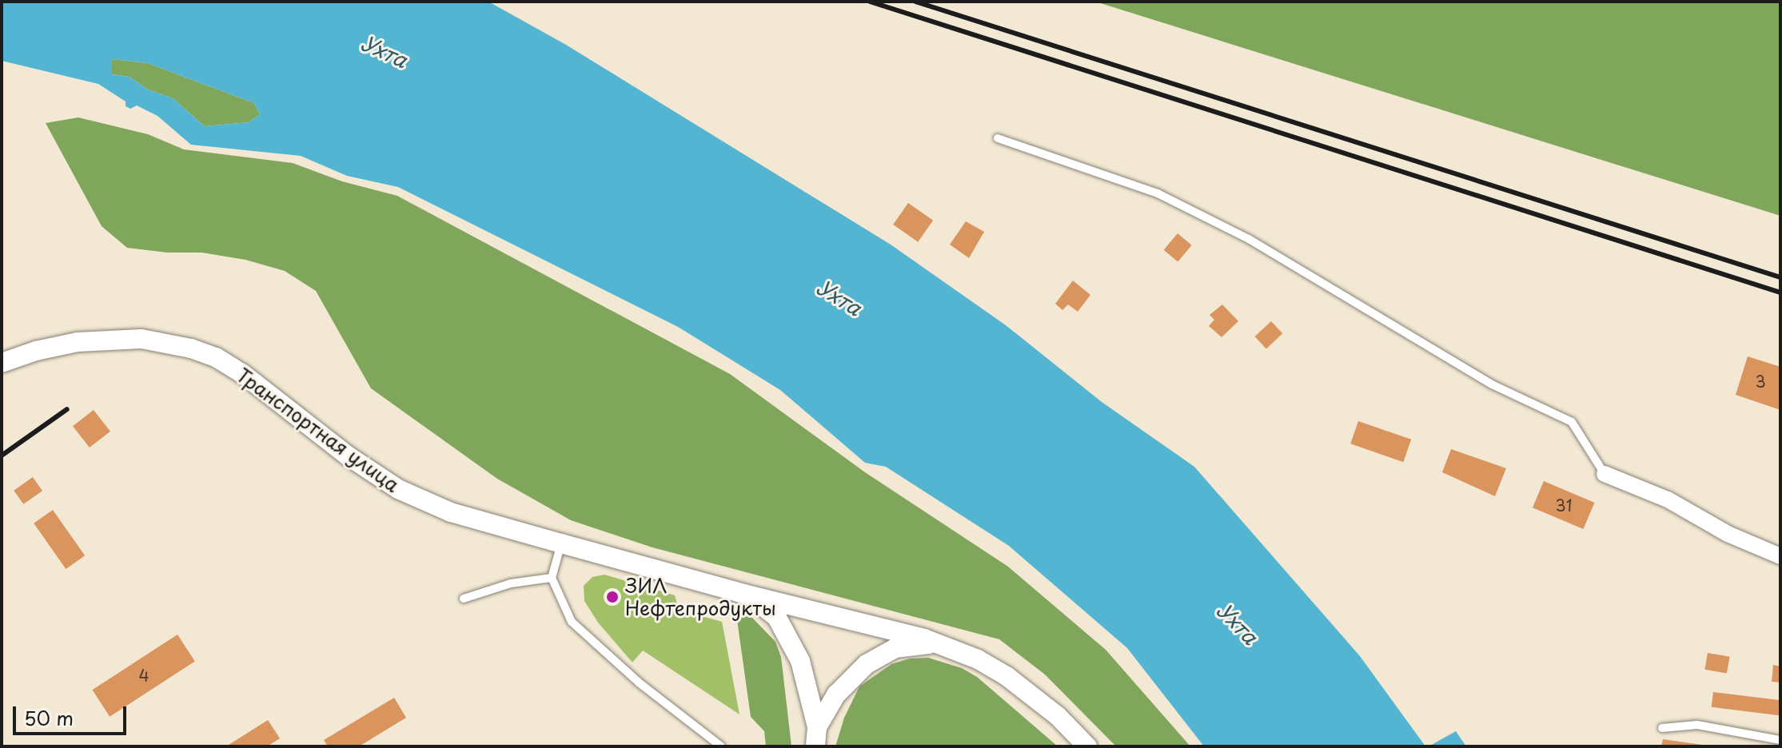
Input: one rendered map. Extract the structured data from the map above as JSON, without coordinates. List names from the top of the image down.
{
  "streets": {
    "street": ["Транспортная улица"]
  },
  "water": ["Ухта"],
  "places": ["ЗИЛ Нефтепродукты"],
  "house_numbers": ["3", "31", "4"],
  "scale_bar": "50 m"
}
